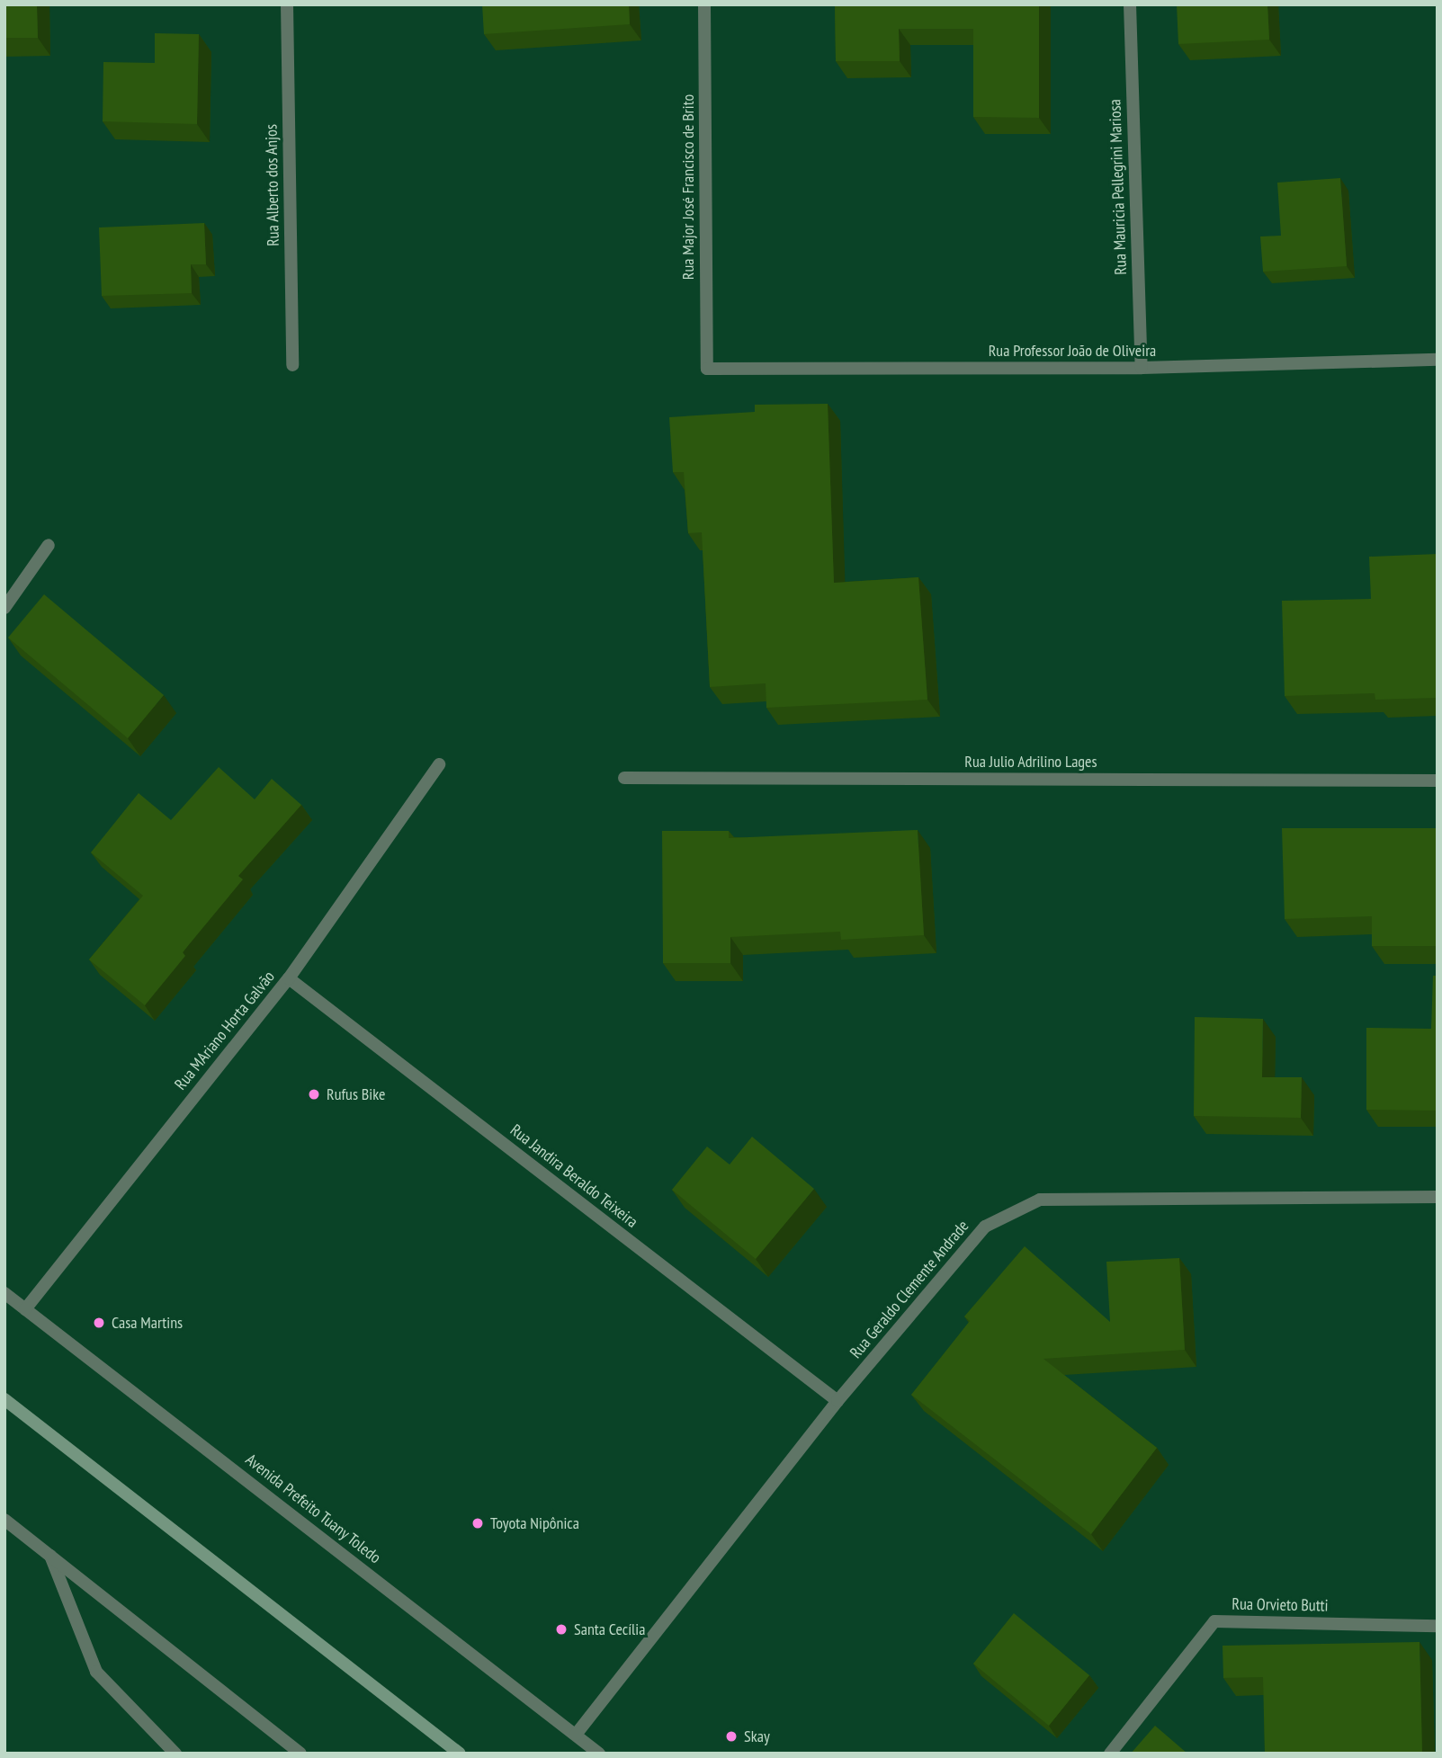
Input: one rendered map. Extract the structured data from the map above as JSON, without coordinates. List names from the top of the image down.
{
  "streets": {
    "street": [
      "Rua Alberto dos Anjos",
      "Rua Major José Francisco de Brito",
      "Rua Mauricia Pellegrini Mariosa",
      "Rua Professor João de Oliveira",
      "Rua Julio Adrilino Lages",
      "Rua MAriano Horta Galvão",
      "Rua Jandira Beraldo Teixeira",
      "Rua Geraldo Clemente Andrade",
      "Avenida Prefeito Tuany Toledo",
      "Rua Orvieto Butti"
    ]
  },
  "crossings": [
    ["Rua Major José Francisco de Brito", "Rua Professor João de Oliveira"],
    ["Rua Mauricia Pellegrini Mariosa", "Rua Professor João de Oliveira"],
    ["Rua MAriano Horta Galvão", "Rua Jandira Beraldo Teixeira"],
    ["Rua MAriano Horta Galvão", "Avenida Prefeito Tuany Toledo"],
    ["Rua Jandira Beraldo Teixeira", "Rua Geraldo Clemente Andrade"],
    ["Rua Geraldo Clemente Andrade", "Avenida Prefeito Tuany Toledo"]
  ],
  "places": [
    "Rufus Bike",
    "Casa Martins",
    "Toyota Nipônica",
    "Santa Cecília",
    "Skay"
  ]
}
